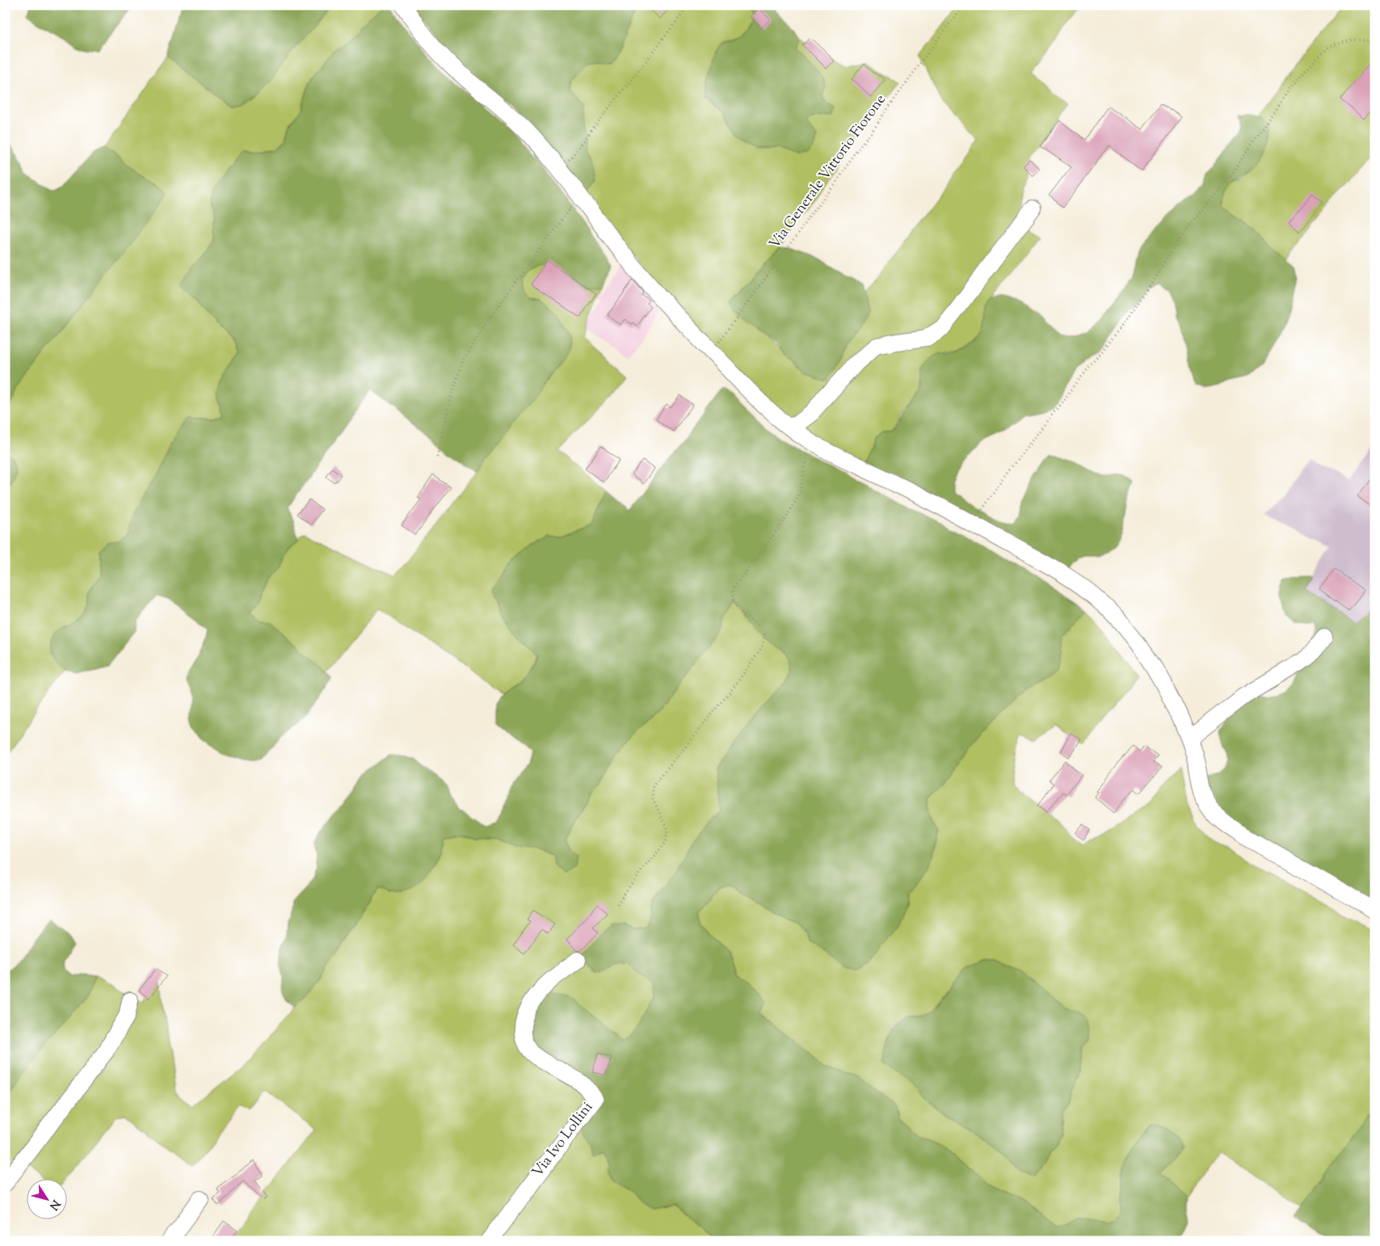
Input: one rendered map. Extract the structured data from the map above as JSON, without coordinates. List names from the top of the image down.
{
  "streets": {
    "street": ["Via Ivo Lollini"],
    "path": ["Via Generale Vittorio Fiorone"]
  },
  "north": "bottom right"
}
